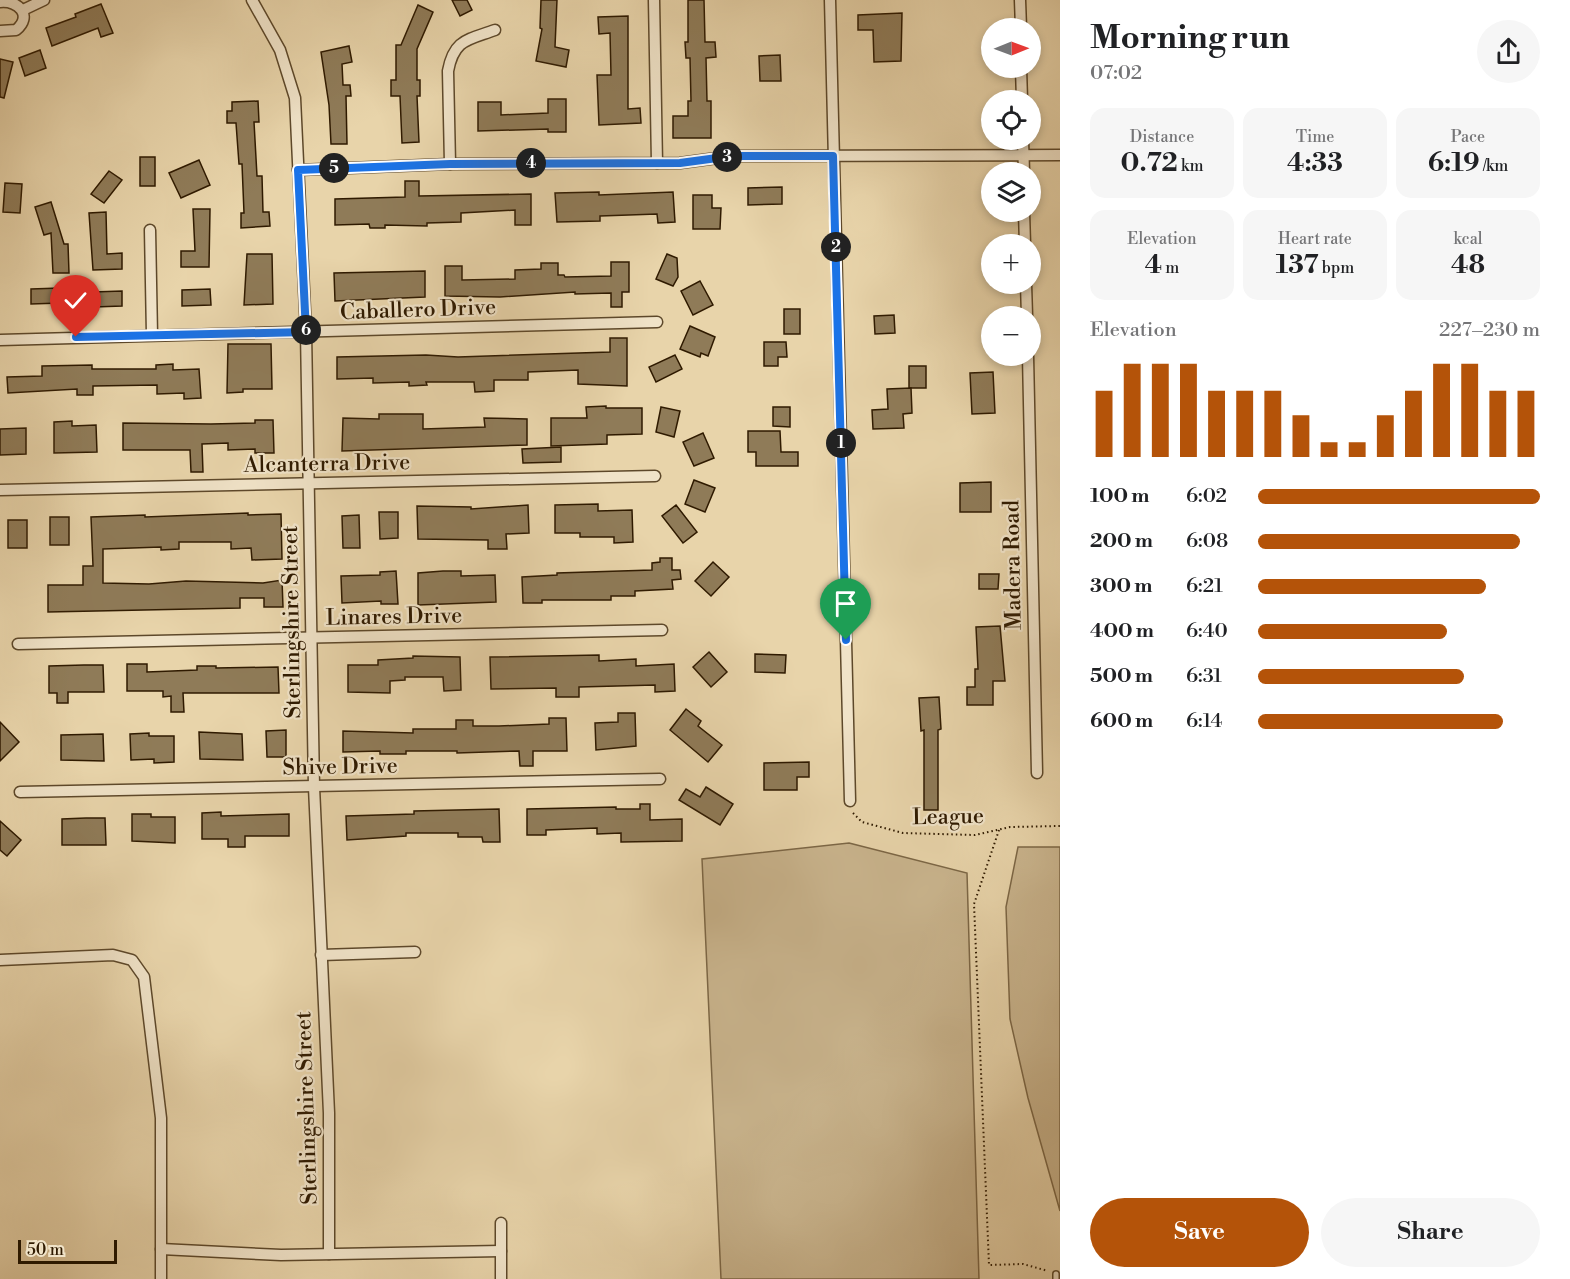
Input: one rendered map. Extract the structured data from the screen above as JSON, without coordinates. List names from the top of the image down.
{
  "streets": {
    "street": [
      "Caballero Drive",
      "Alcanterra Drive",
      "Madera Road",
      "Linares Drive",
      "Sterlingshire Street",
      "Shive Drive"
    ],
    "path": ["League"]
  },
  "crossings": [
    ["Caballero Drive", "Sterlingshire Street"],
    ["Alcanterra Drive", "Sterlingshire Street"],
    ["Linares Drive", "Sterlingshire Street"],
    ["Sterlingshire Street", "Shive Drive"]
  ],
  "scale_bar": "50 m",
  "north": "right",
  "page": {
    "heading": ["Morning run", "07:02"],
    "map_buttons": ["+", "−"],
    "stats": [
      ["Distance", "0.72 km"],
      ["Time", "4:33"],
      ["Pace", "6:19 /km"],
      ["Elevation", "4 m"],
      ["Heart rate", "137 bpm"],
      ["kcal", "48"]
    ],
    "pins": [
      "3",
      "4",
      "5",
      "2",
      "6",
      "1"
    ],
    "chart": ["Elevation", "227–230 m"],
    "list": [
      {
        "name": "100 m",
        "note": "6:02"
      },
      {
        "name": "200 m",
        "note": "6:08"
      },
      {
        "name": "300 m",
        "note": "6:21"
      },
      {
        "name": "400 m",
        "note": "6:40"
      },
      {
        "name": "500 m",
        "note": "6:31"
      },
      {
        "name": "600 m",
        "note": "6:14"
      }
    ],
    "buttons": ["Save", "Share"],
    "scale": "50 m"
  }
}
